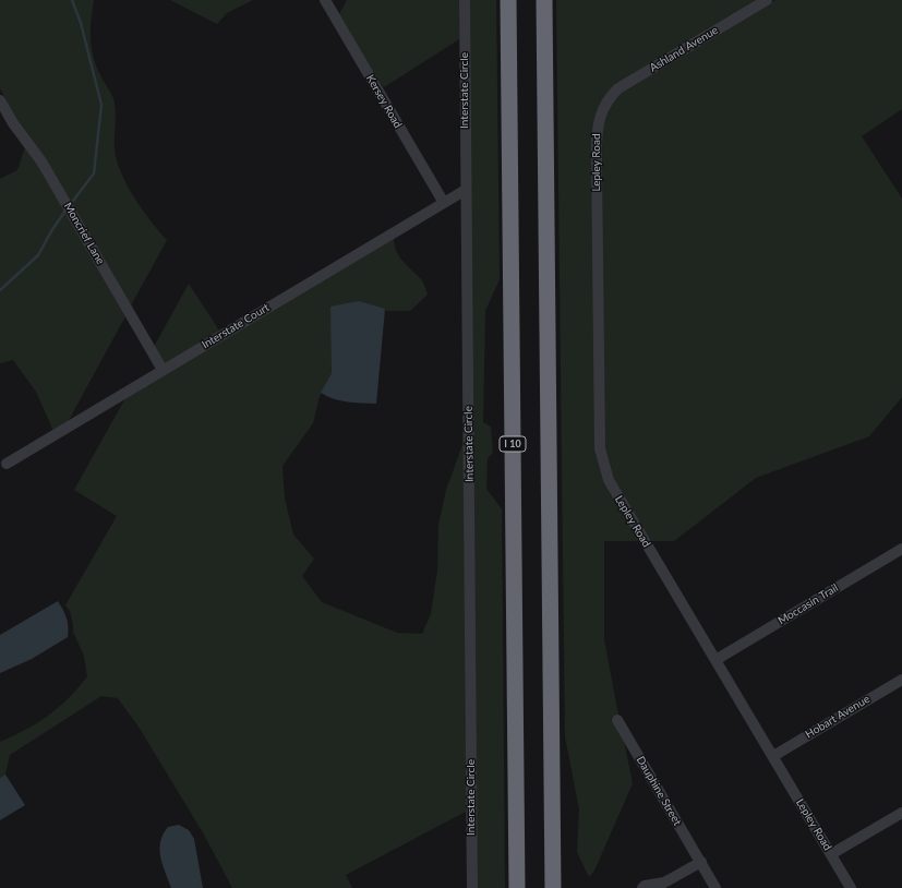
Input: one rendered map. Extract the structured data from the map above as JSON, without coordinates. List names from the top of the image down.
{
  "streets": {
    "highway": ["I 10"],
    "street": [
      "Ashland Avenue",
      "Interstate Circle",
      "Kersey Road",
      "Lepley Road",
      "Moncrief Lane",
      "Interstate Court",
      "Moccasin Trail",
      "Hobart Avenue",
      "Dauphine Street"
    ]
  },
  "crossings": [
    ["Ashland Avenue", "Lepley Road"],
    ["Interstate Circle", "Interstate Court"],
    ["Kersey Road", "Interstate Court"],
    ["Lepley Road", "Moccasin Trail"],
    ["Lepley Road", "Hobart Avenue"],
    ["Moncrief Lane", "Interstate Court"]
  ]
}
